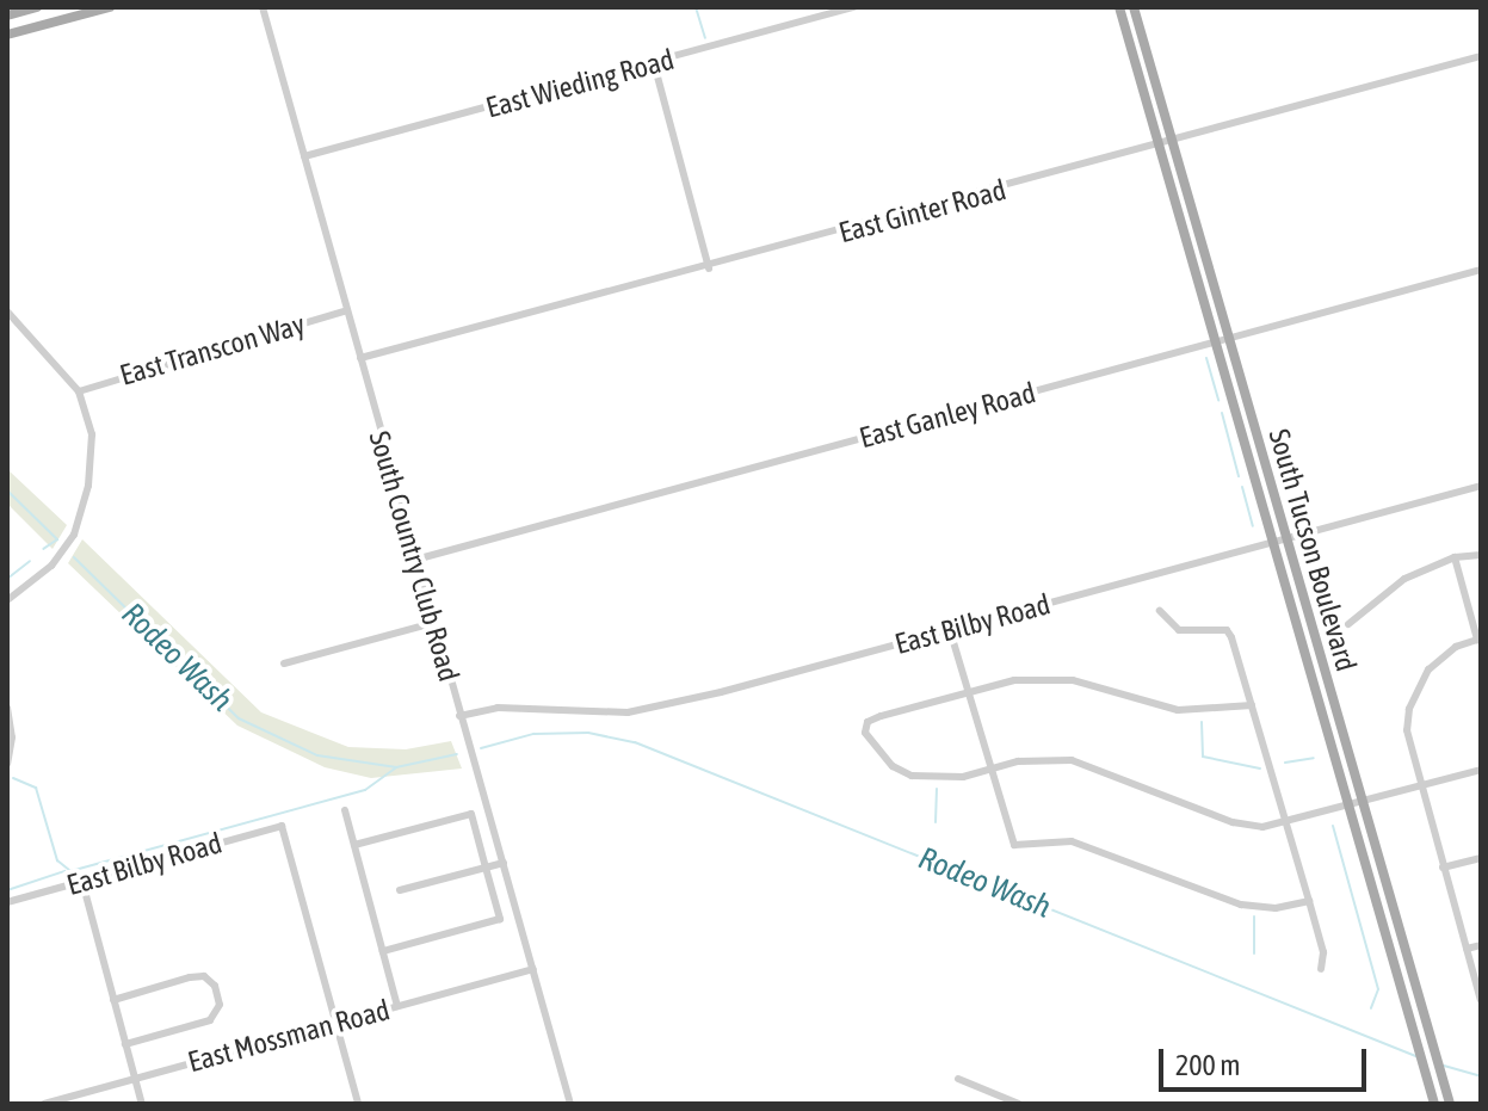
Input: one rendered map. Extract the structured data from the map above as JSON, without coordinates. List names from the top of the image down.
{
  "streets": {
    "main road": ["South Tucson Boulevard"],
    "street": [
      "East Wieding Road",
      "East Ginter Road",
      "East Transcon Way",
      "East Ganley Road",
      "South Country Club Road",
      "East Bilby Road",
      "East Mossman Road"
    ]
  },
  "crossings": [
    ["East Wieding Road", "South Country Club Road"],
    ["East Ginter Road", "South Tucson Boulevard"],
    ["East Ginter Road", "South Country Club Road"],
    ["East Transcon Way", "South Country Club Road"],
    ["East Ganley Road", "South Tucson Boulevard"],
    ["East Ganley Road", "South Country Club Road"],
    ["South Tucson Boulevard", "East Bilby Road"],
    ["South Country Club Road", "East Bilby Road"],
    ["South Country Club Road", "East Mossman Road"],
    ["East Bilby Road", "East Mossman Road"]
  ],
  "water": ["Rodeo Wash"],
  "scale_bar": "200 m"
}
